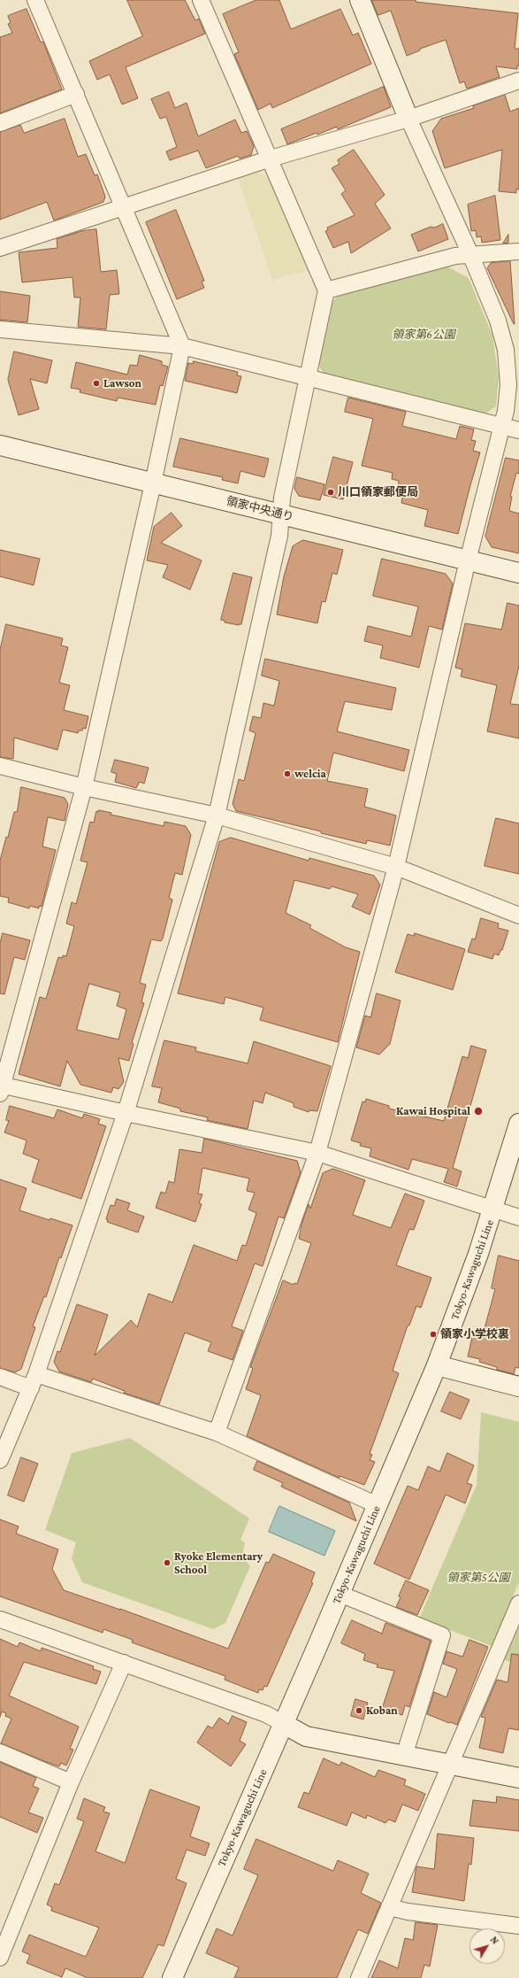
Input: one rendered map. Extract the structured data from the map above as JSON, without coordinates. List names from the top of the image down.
{
  "streets": {
    "street": ["領家中央通り", "Tokyo-Kawaguchi Line"]
  },
  "parks": ["領家第6公園", "領家第5公園"],
  "places": [
    "Lawson",
    "川口領家郵便局",
    "welcia",
    "Kawai Hospital",
    "領家小学校裏",
    "Ryoke Elementary School",
    "Koban"
  ],
  "north": "top right"
}
